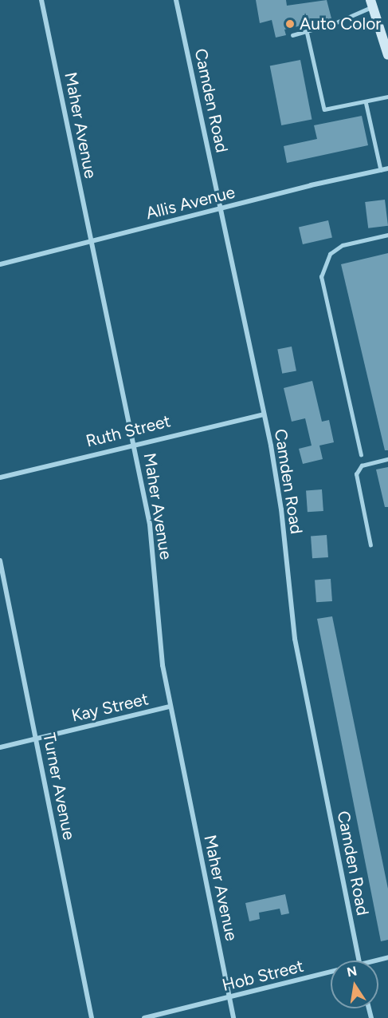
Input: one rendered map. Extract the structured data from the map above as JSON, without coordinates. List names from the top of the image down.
{
  "streets": {
    "street": [
      "Camden Road",
      "Maher Avenue",
      "Allis Avenue",
      "Ruth Street",
      "Kay Street",
      "Turner Avenue",
      "Hob Street"
    ]
  },
  "crossings": [
    ["Camden Road", "Allis Avenue"],
    ["Camden Road", "Ruth Street"],
    ["Maher Avenue", "Allis Avenue"],
    ["Maher Avenue", "Ruth Street"],
    ["Maher Avenue", "Kay Street"],
    ["Maher Avenue", "Hob Street"],
    ["Kay Street", "Turner Avenue"]
  ],
  "places": ["Auto Color"],
  "north": "top"
}
